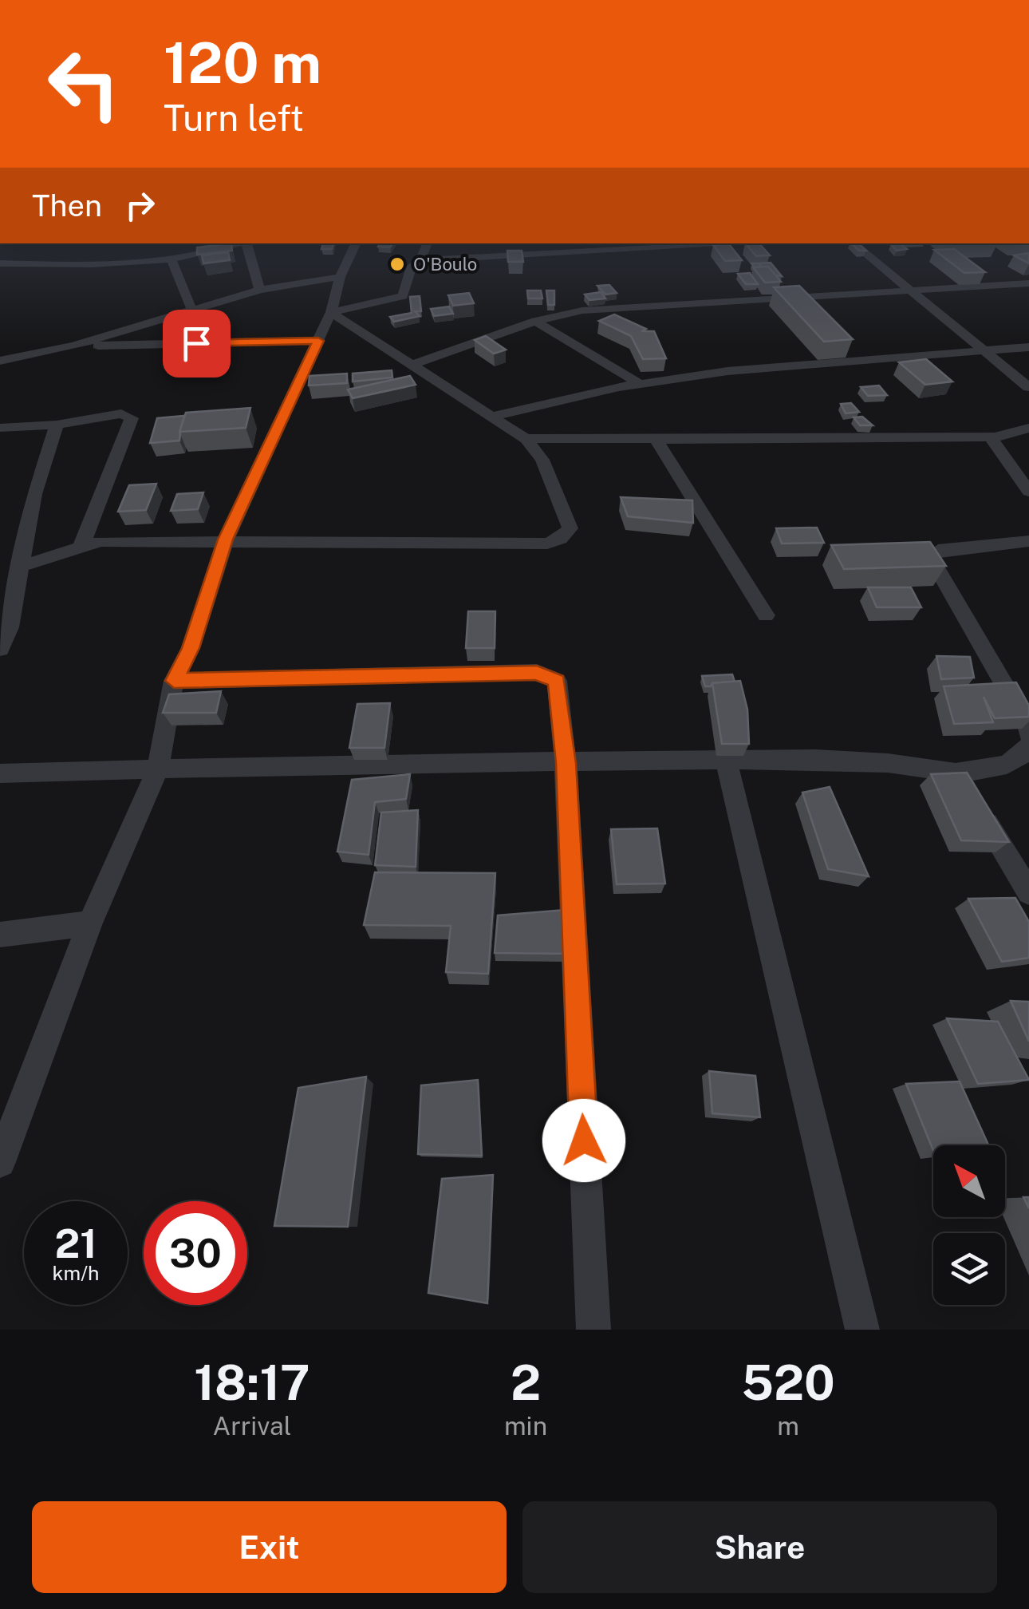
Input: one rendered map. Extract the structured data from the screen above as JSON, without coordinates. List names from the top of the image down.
{
  "places": ["O'Boulo"],
  "north": "top left",
  "page": {
    "turn": ["120 m", "Turn left"],
    "then": "Then",
    "speed": "21 km/h",
    "limit": "30",
    "eta": [
      "18:17",
      "Arrival",
      "2",
      "min",
      "520",
      "m"
    ],
    "buttons": ["Exit", "Share"]
  }
}
